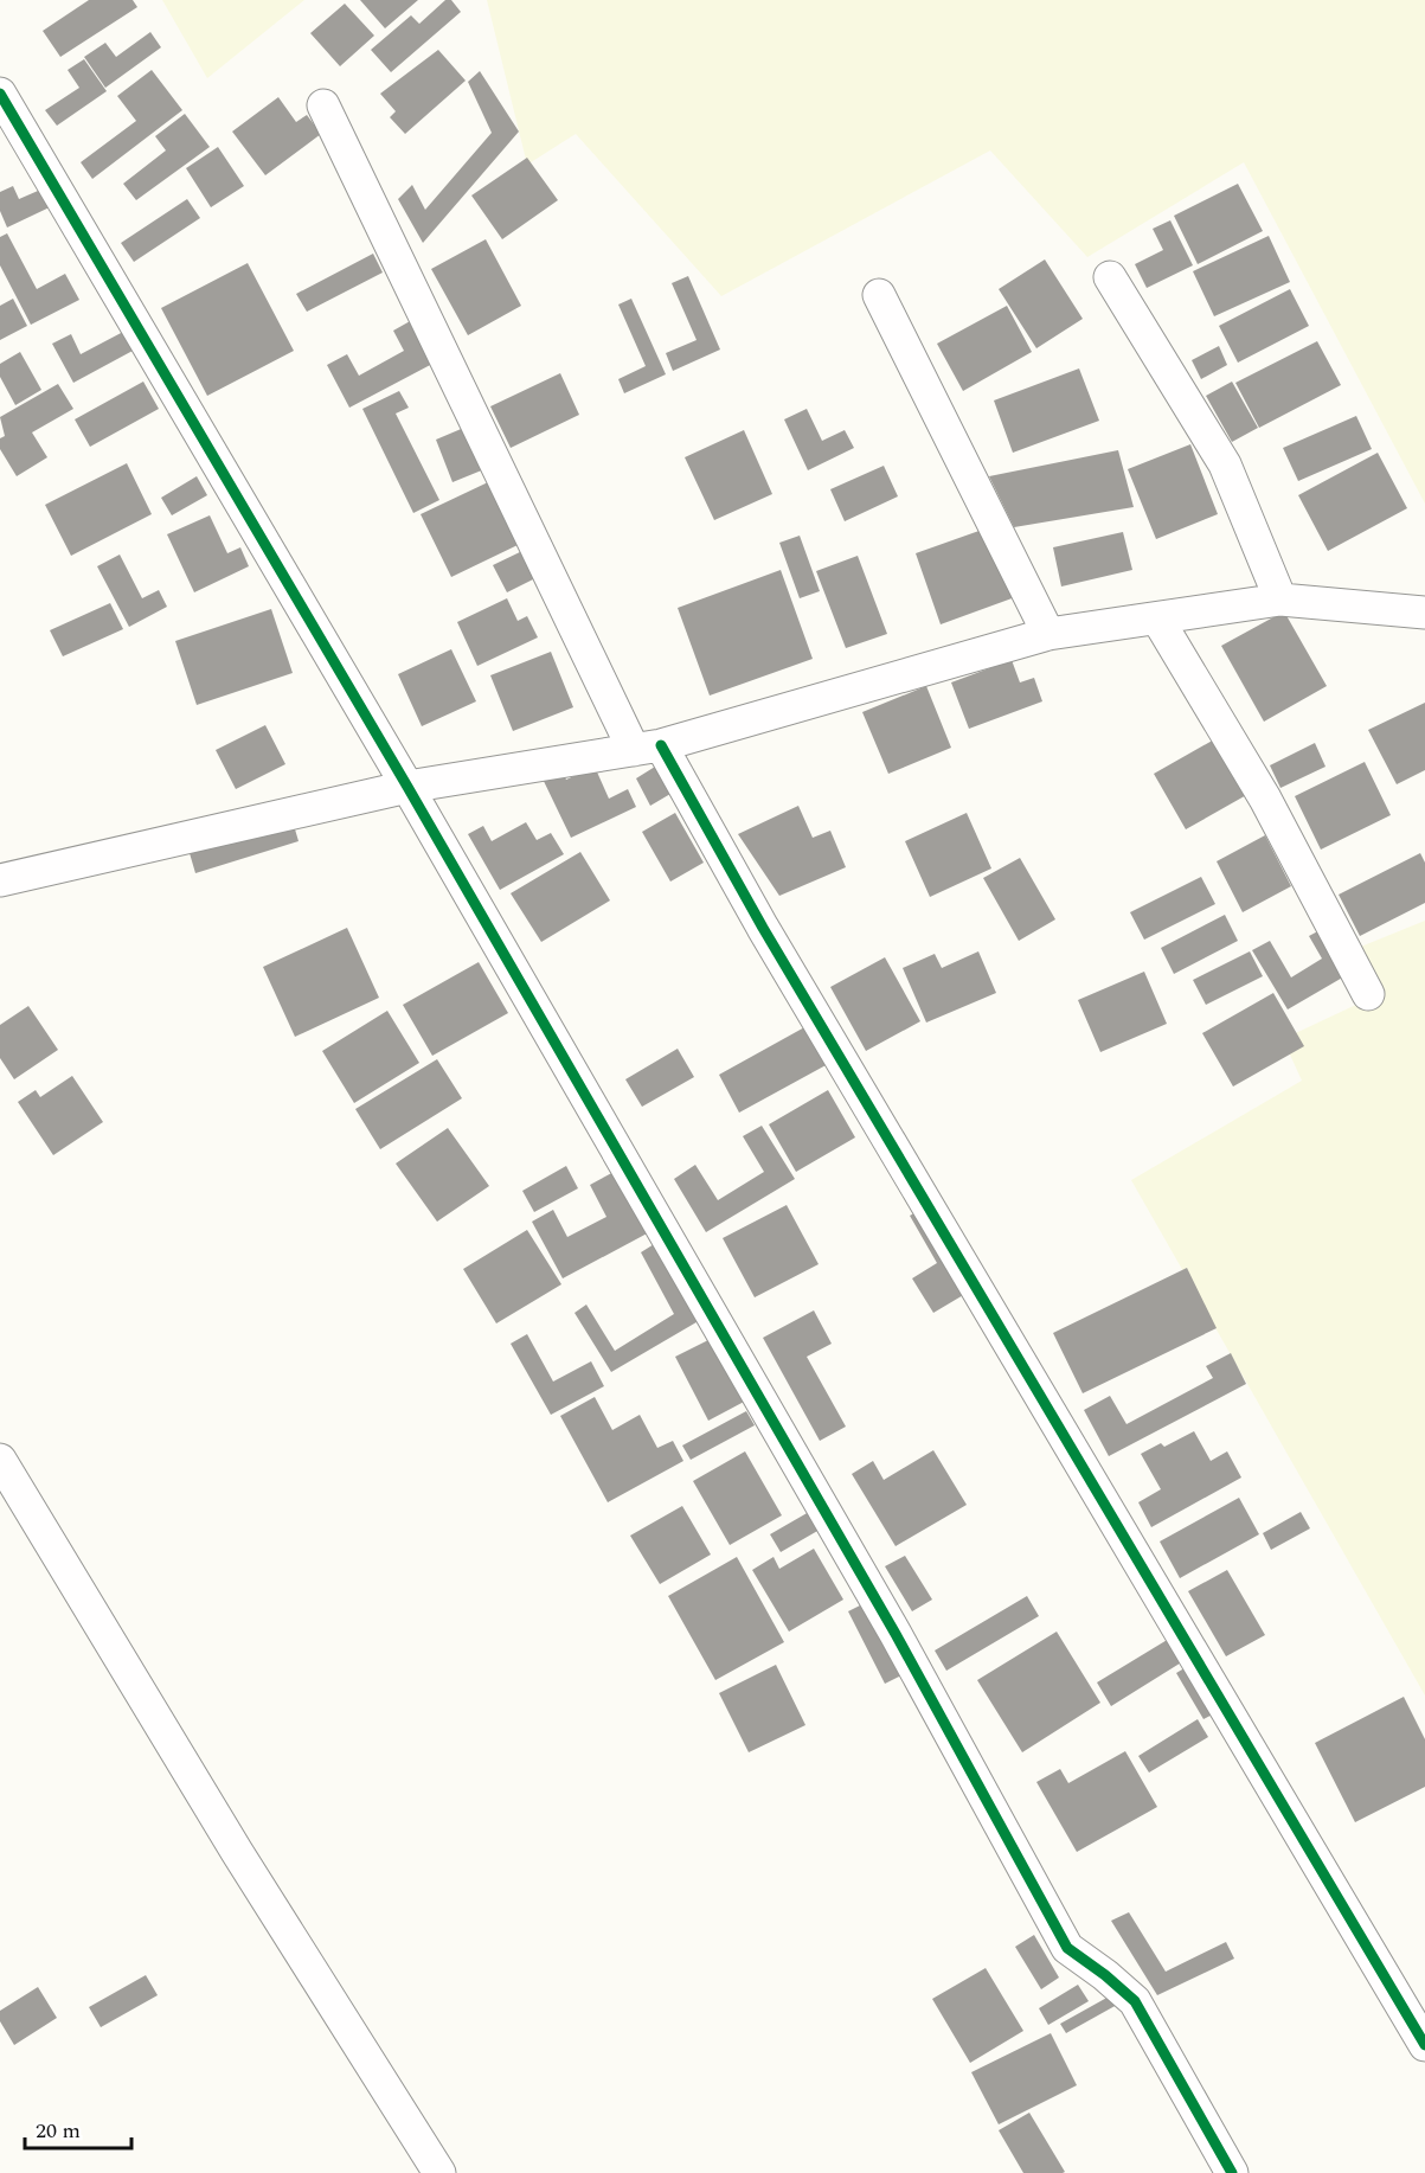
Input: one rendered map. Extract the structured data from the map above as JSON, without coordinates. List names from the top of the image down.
{
  "scale_bar": "20 m"
}
